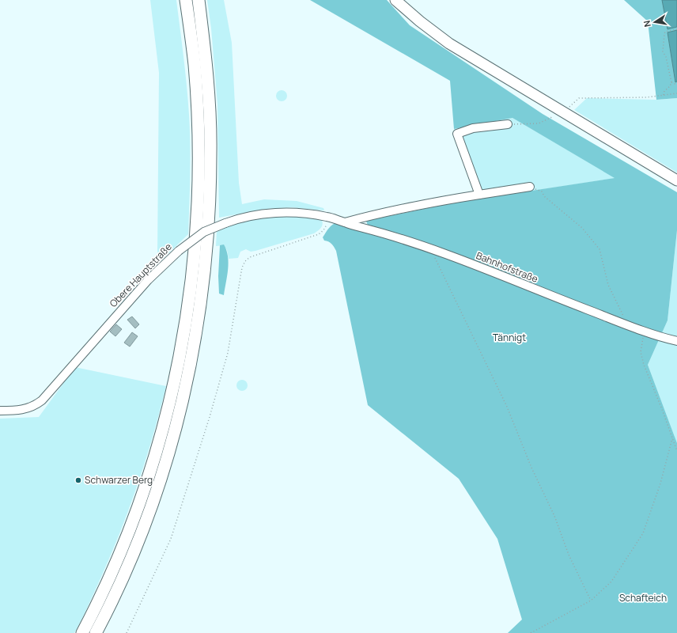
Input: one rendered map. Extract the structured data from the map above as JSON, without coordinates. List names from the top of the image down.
{
  "streets": {
    "street": ["Bahnhofstraße", "Obere Hauptstraße"]
  },
  "crossings": [
    ["Bahnhofstraße", "Obere Hauptstraße"]
  ],
  "parks": ["Tännigt", "Schafteich"],
  "places": ["Schwarzer Berg"],
  "north": "left"
}
